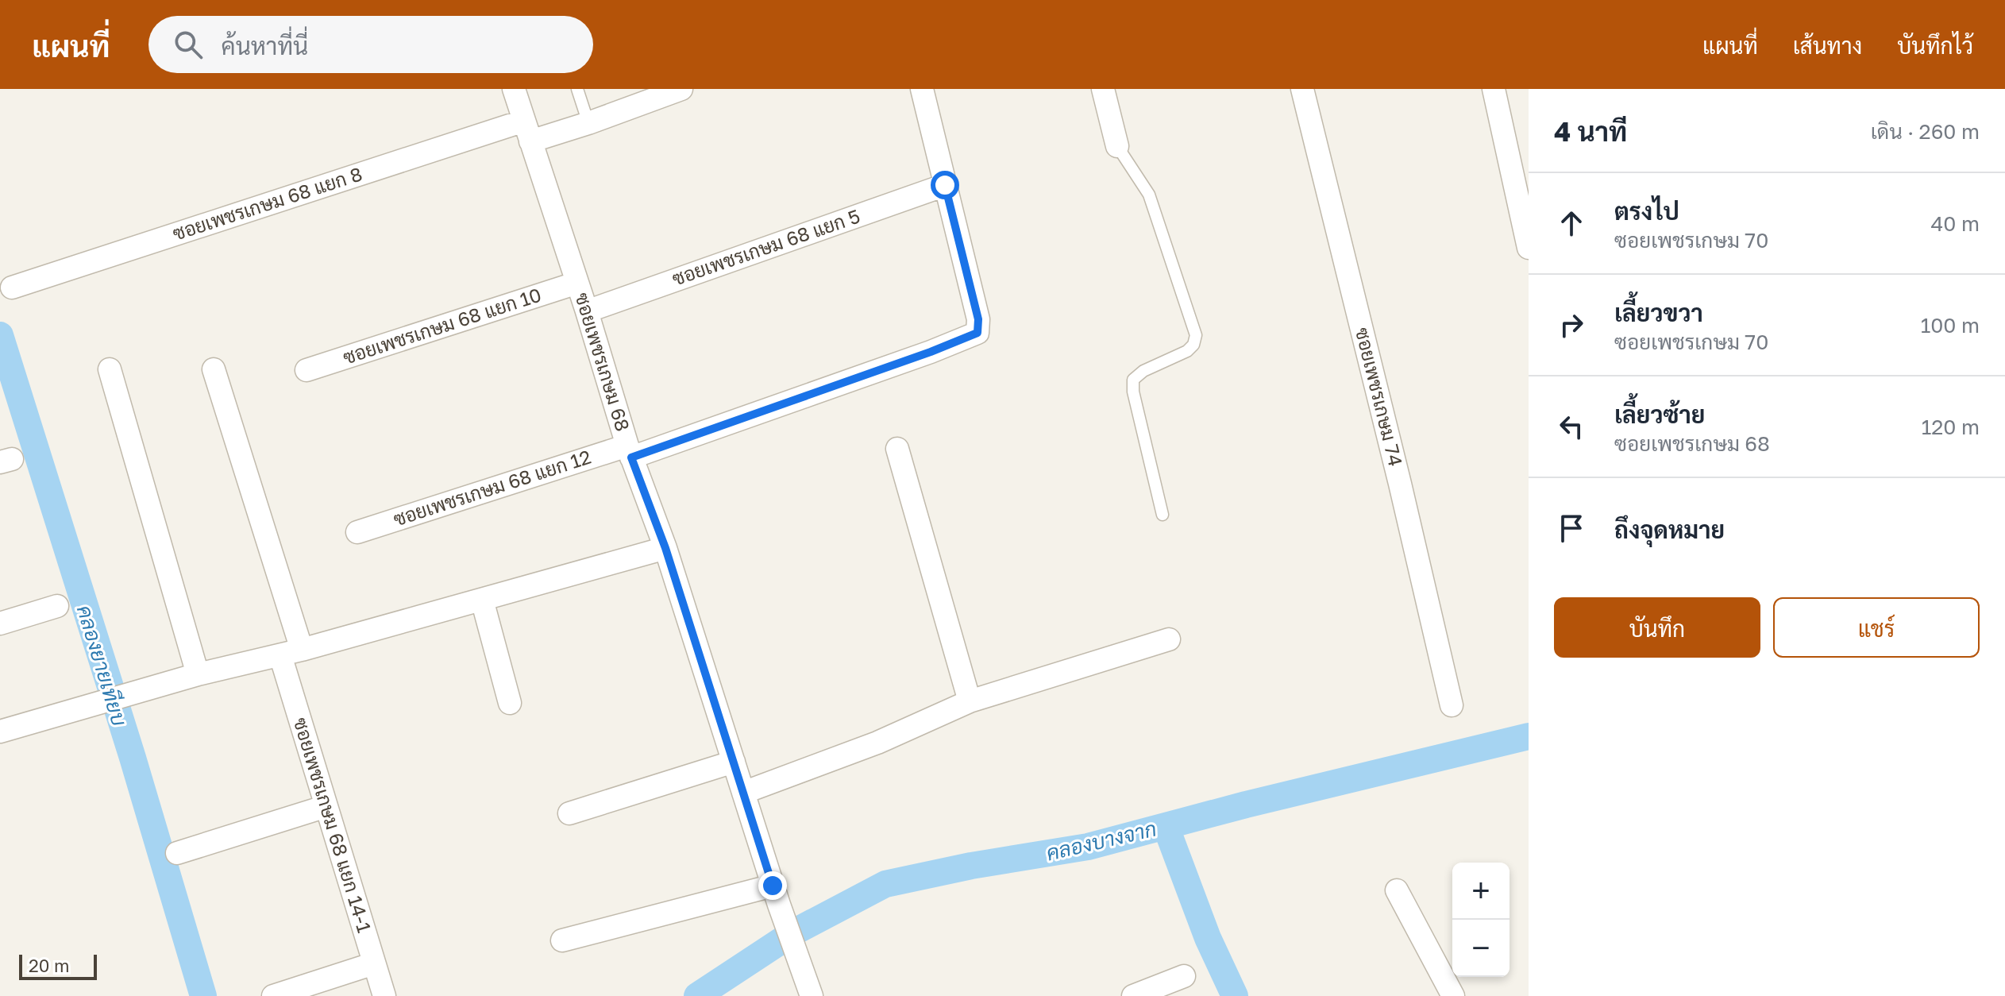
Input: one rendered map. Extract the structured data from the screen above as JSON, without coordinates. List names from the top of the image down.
{
  "streets": {
    "street": [
      "ซอยเพชรเกษม 68 แยก 8",
      "ซอยเพชรเกษม 68 แยก 5",
      "ซอยเพชรเกษม 68 แยก 10",
      "ซอยเพชรเกษม 68",
      "ซอยเพชรเกษม 74",
      "ซอยเพชรเกษม 68 แยก 12",
      "ซอยเพชรเกษม 68 แยก 14-1"
    ]
  },
  "crossings": [
    ["ซอยเพชรเกษม 68 แยก 8", "ซอยเพชรเกษม 68"],
    ["ซอยเพชรเกษม 68 แยก 5", "ซอยเพชรเกษม 68"],
    ["ซอยเพชรเกษม 68 แยก 5", "ซอยเพชรเกษม 68 แยก 12"],
    ["ซอยเพชรเกษม 68 แยก 10", "ซอยเพชรเกษม 68"],
    ["ซอยเพชรเกษม 68", "ซอยเพชรเกษม 68 แยก 12"]
  ],
  "water": ["คลองยายเทียบ", "คลองบางจาก"],
  "scale_bar": "20 m",
  "page": {
    "header": "แผนที่",
    "search": "ค้นหาที่นี่",
    "nav": ["แผนที่", "เส้นทาง", "บันทึกไว้"],
    "heading": ["4 นาที", "เดิน · 260 m"],
    "list": [
      ["ตรงไป", "ซอยเพชรเกษม 70", "40 m"],
      ["เลี้ยวขวา", "ซอยเพชรเกษม 70", "100 m"],
      ["เลี้ยวซ้าย", "ซอยเพชรเกษม 68", "120 m"],
      "ถึงจุดหมาย"
    ],
    "buttons": ["บันทึก", "แชร์"],
    "map_buttons": ["+", "−"],
    "scale": "20 m"
  }
}
